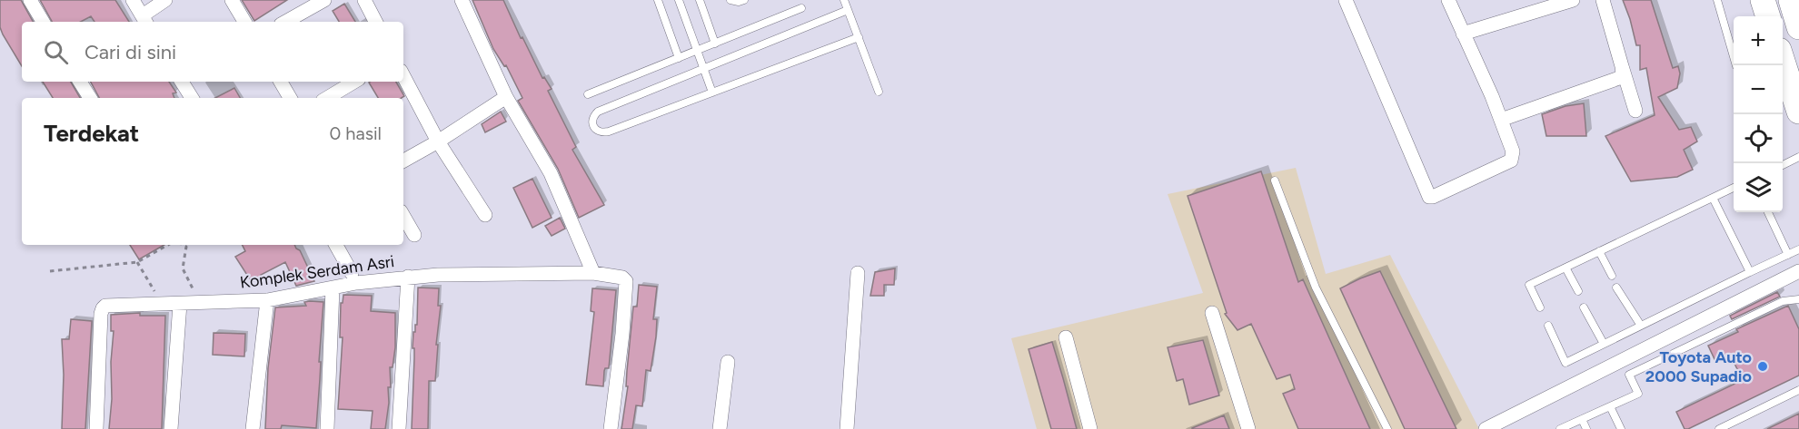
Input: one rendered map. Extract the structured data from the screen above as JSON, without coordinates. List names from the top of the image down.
{
  "streets": {
    "street": ["Komplek Serdam Asri"]
  },
  "places": ["Toyota Auto 2000 Supadio"],
  "page": {
    "map_buttons": ["+", "−"],
    "search": "Cari di sini",
    "heading": ["Terdekat", "0 hasil"]
  }
}
